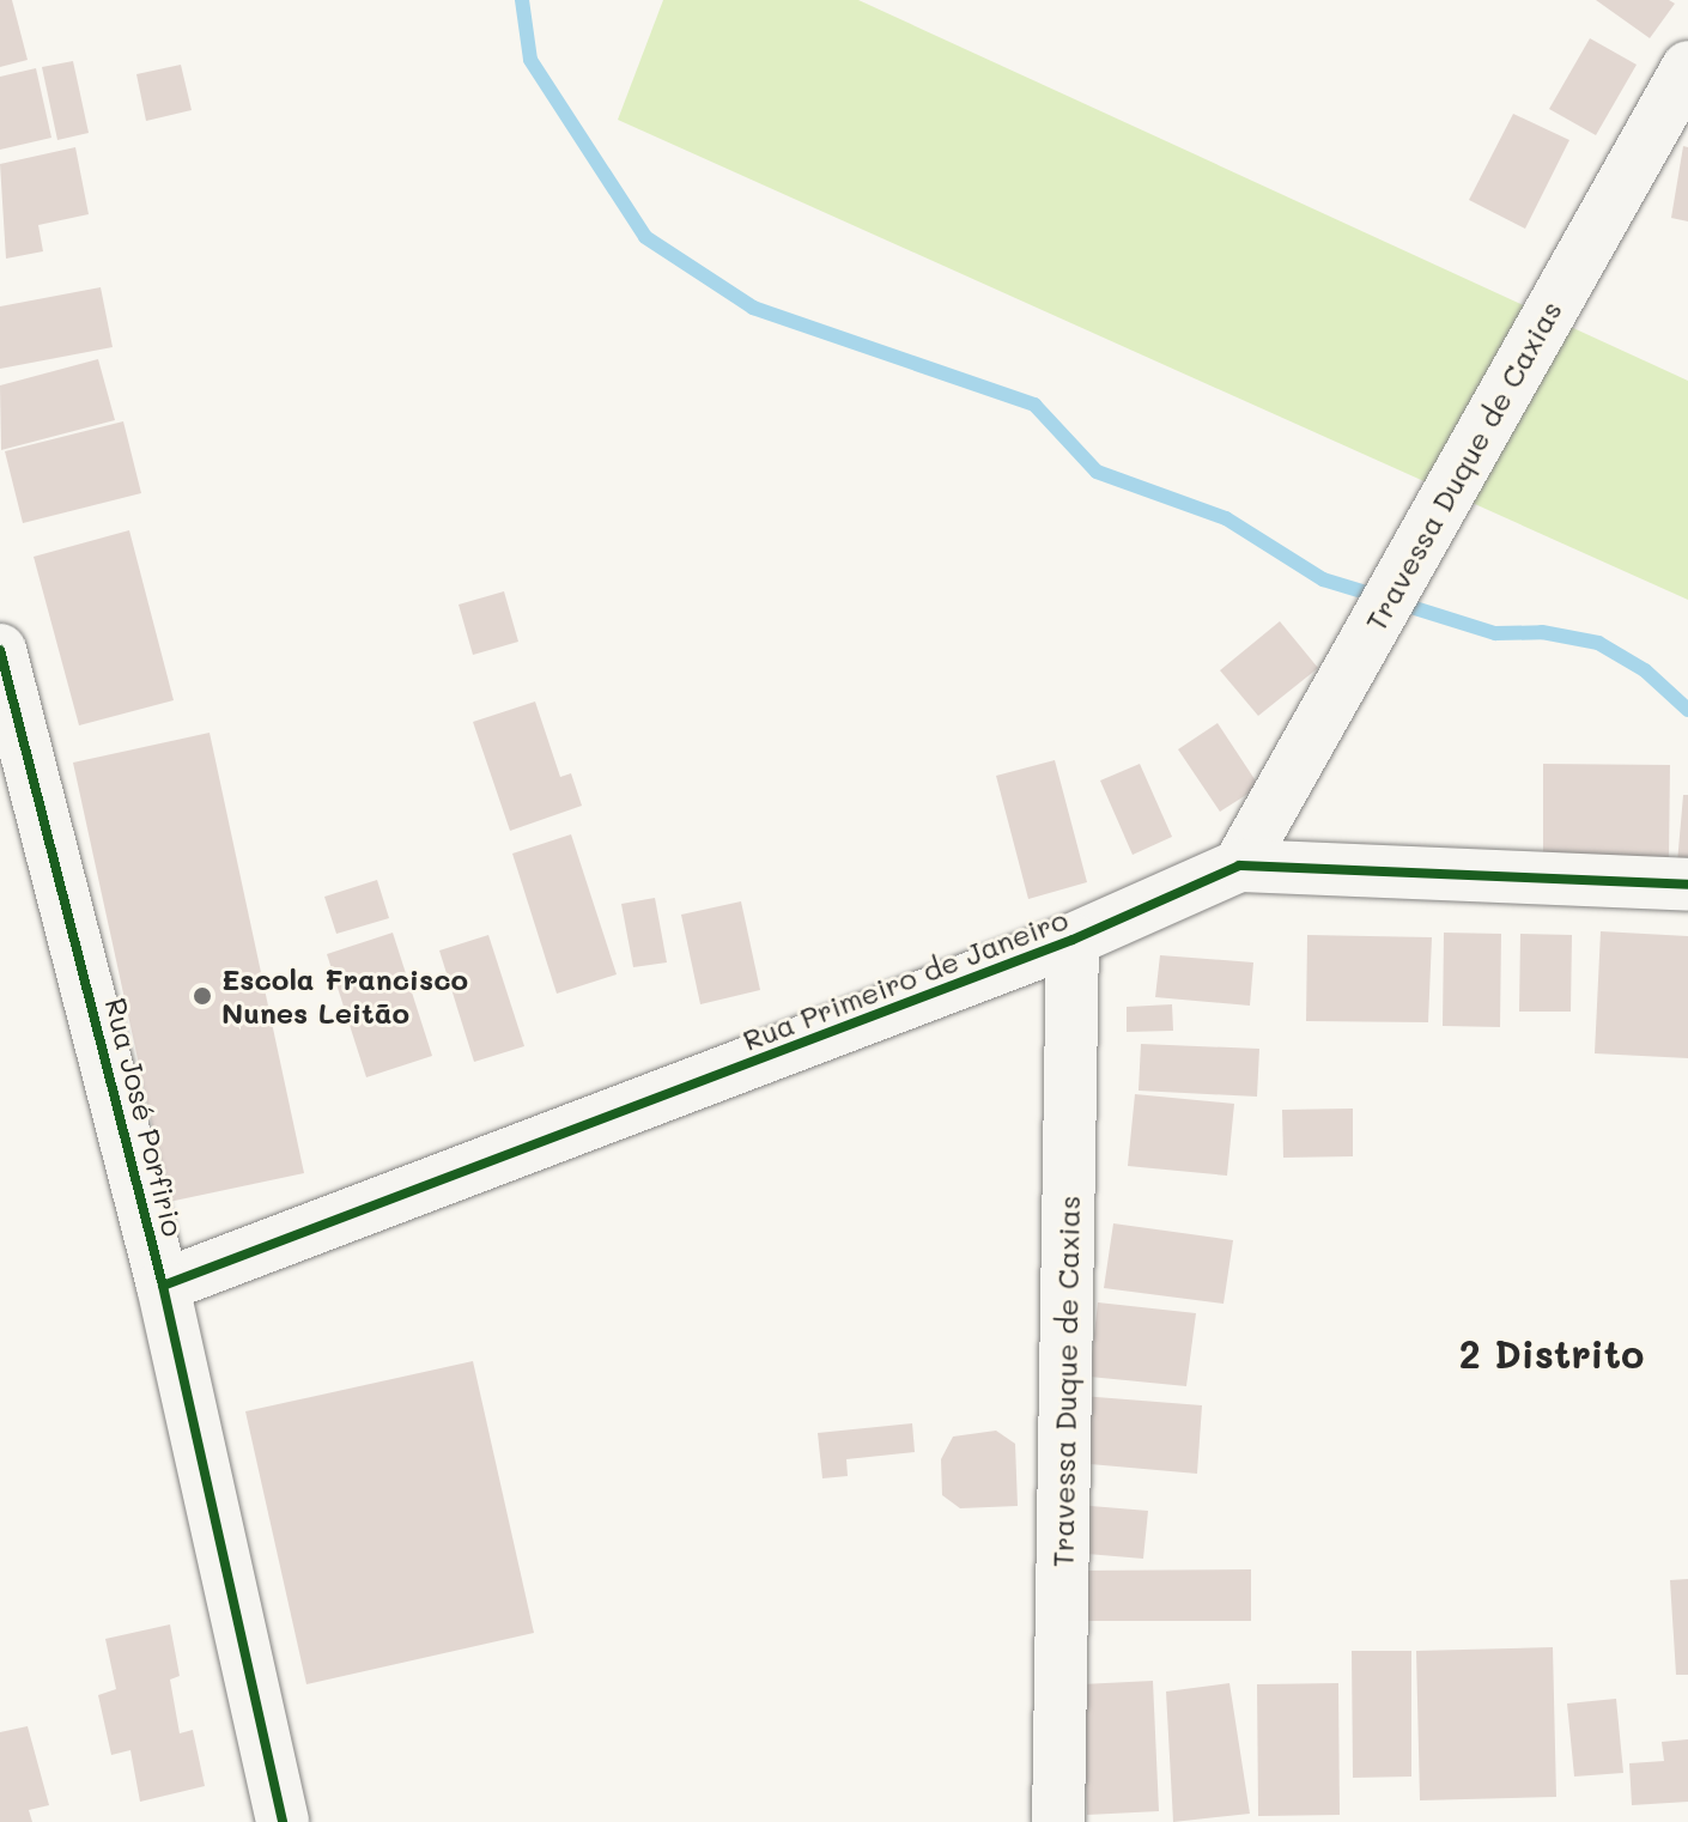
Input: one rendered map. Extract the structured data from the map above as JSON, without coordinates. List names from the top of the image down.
{
  "streets": {
    "street": ["Travessa Duque de Caxias", "Rua Primeiro de Janeiro", "Rua José Porfirio"]
  },
  "crossings": [
    ["Travessa Duque de Caxias", "Rua Primeiro de Janeiro"],
    ["Rua Primeiro de Janeiro", "Rua José Porfirio"]
  ],
  "districts": ["2 Distrito"],
  "places": ["Escola Francisco Nunes Leitão"]
}
